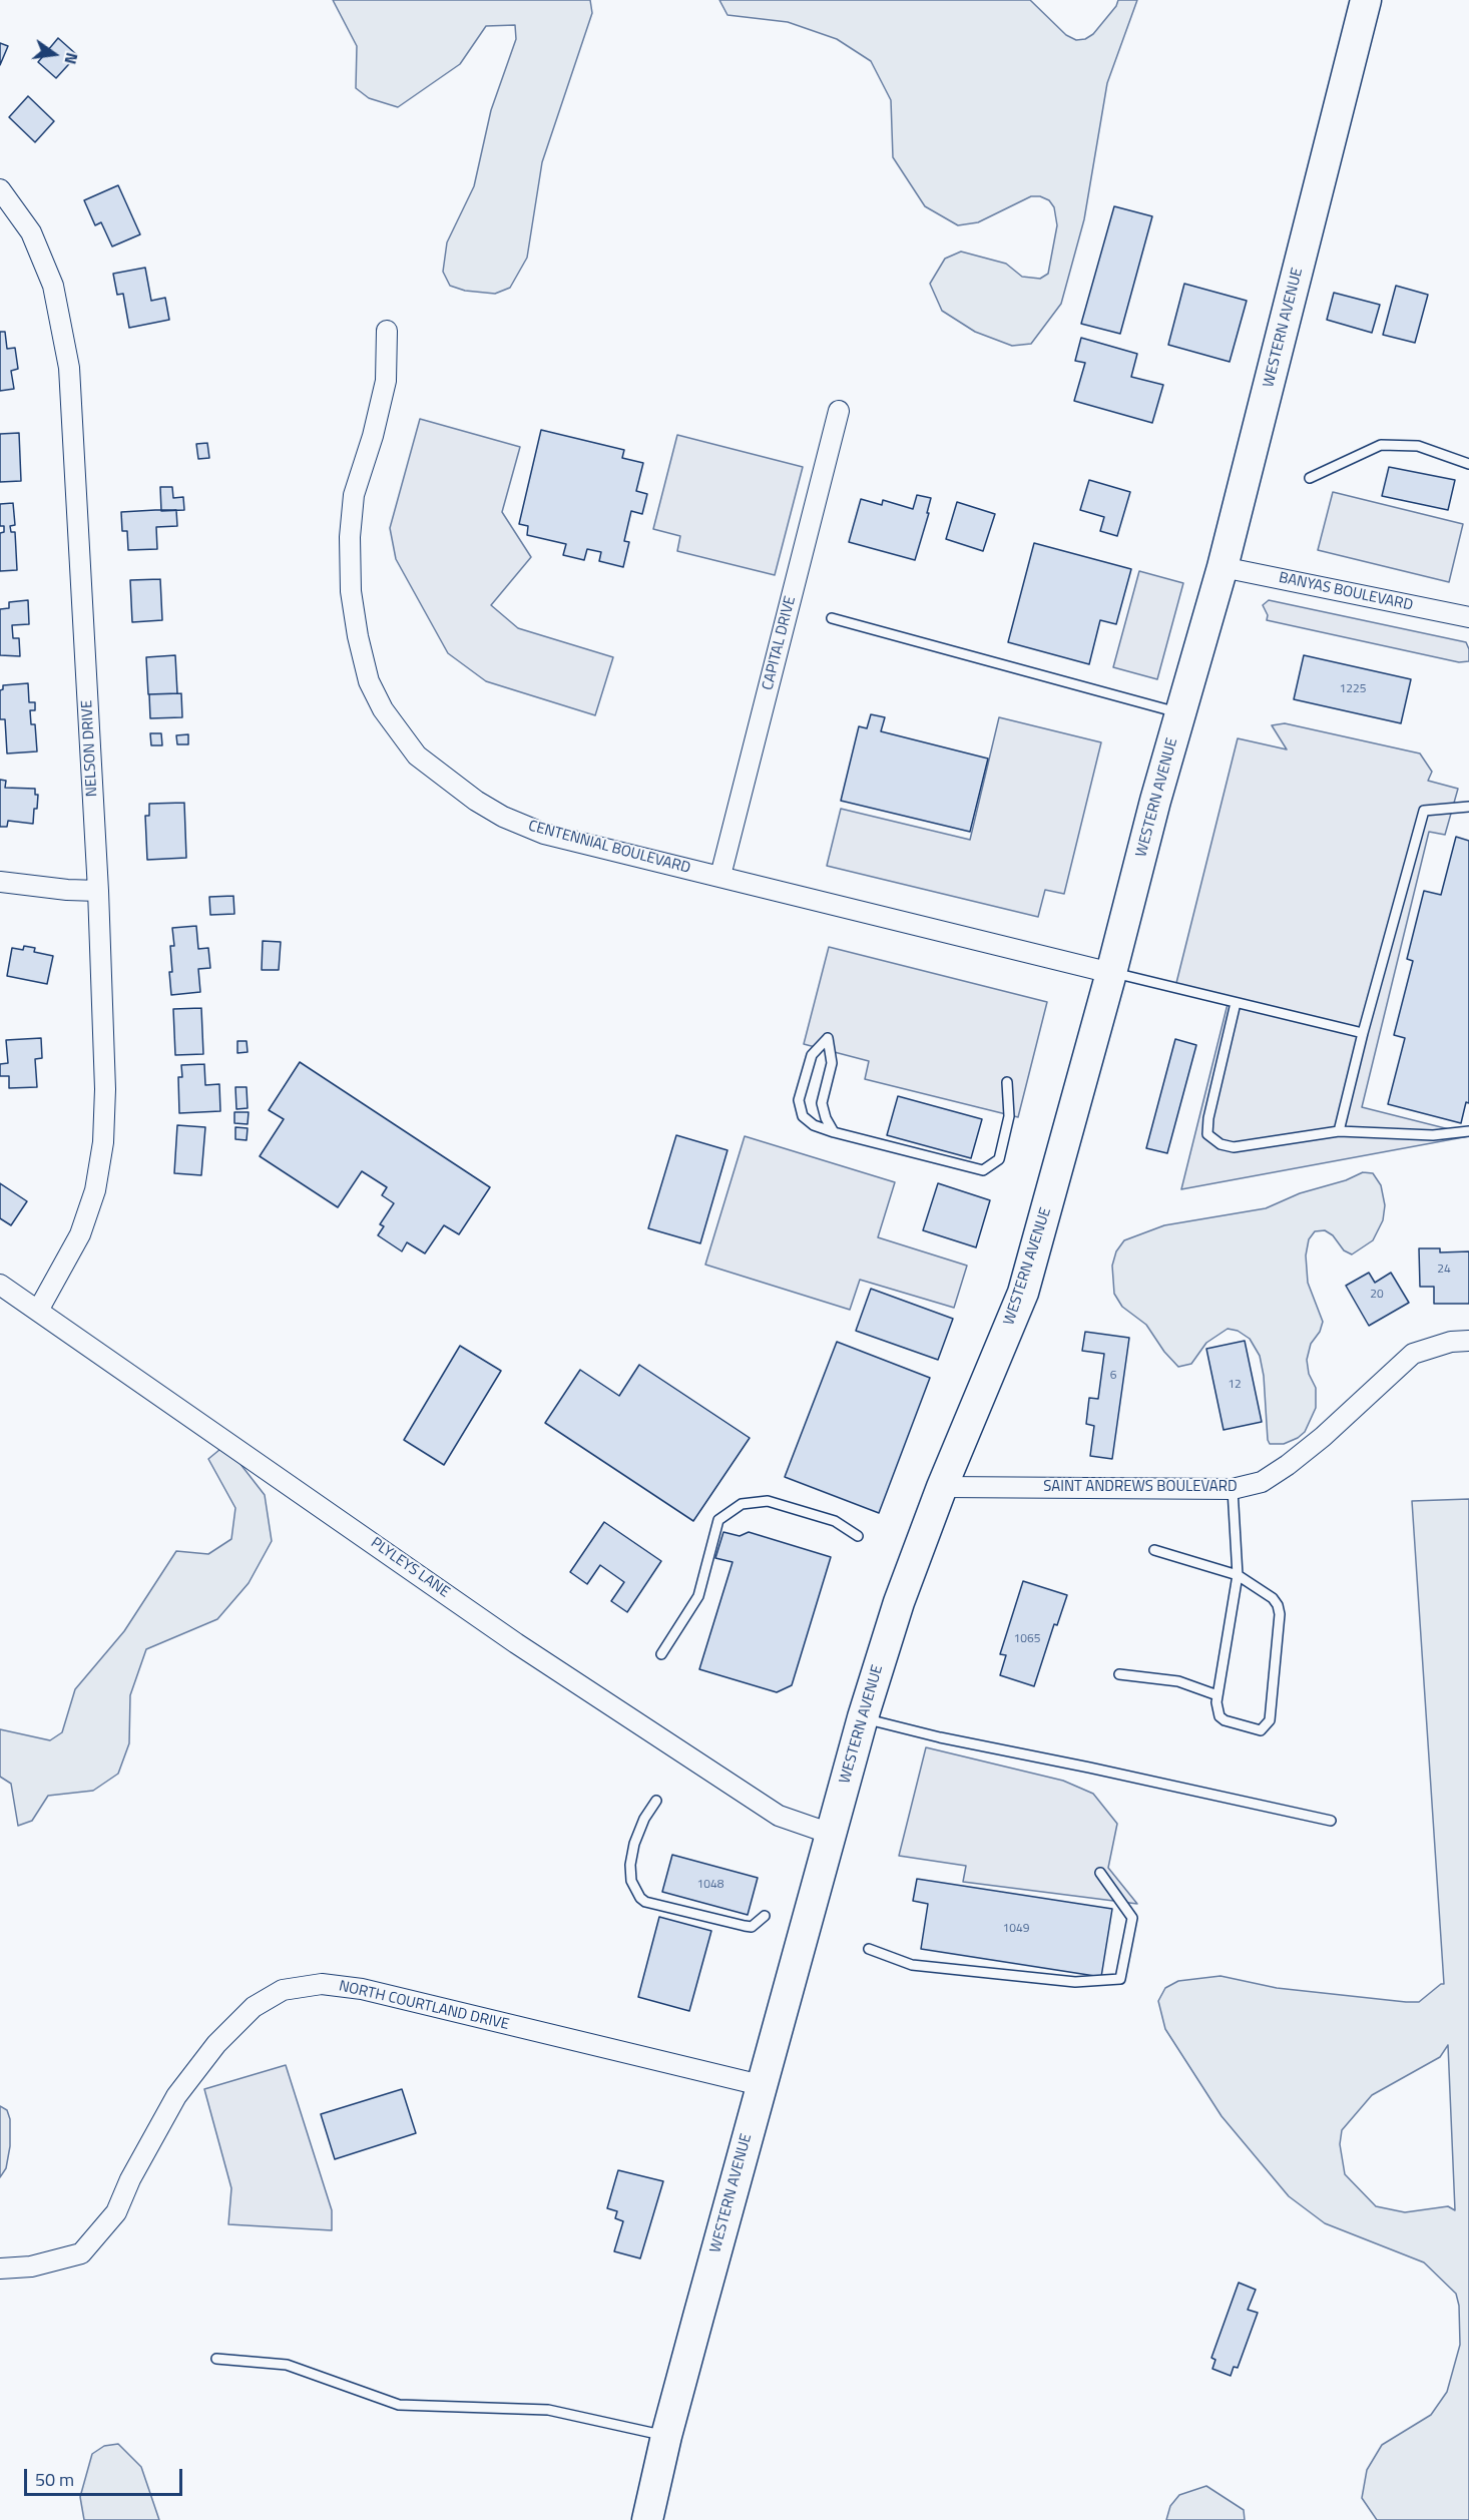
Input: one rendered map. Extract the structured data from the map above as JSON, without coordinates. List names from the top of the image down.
{
  "streets": {
    "main road": ["WESTERN AVENUE"],
    "street": [
      "BANYAS BOULEVARD",
      "CAPITAL DRIVE",
      "NELSON DRIVE",
      "CENTENNIAL BOULEVARD",
      "SAINT ANDREWS BOULEVARD",
      "PLYLEYS LANE",
      "NORTH COURTLAND DRIVE"
    ]
  },
  "crossings": [
    ["WESTERN AVENUE", "BANYAS BOULEVARD"],
    ["WESTERN AVENUE", "CENTENNIAL BOULEVARD"],
    ["WESTERN AVENUE", "SAINT ANDREWS BOULEVARD"],
    ["WESTERN AVENUE", "PLYLEYS LANE"],
    ["WESTERN AVENUE", "NORTH COURTLAND DRIVE"],
    ["CAPITAL DRIVE", "CENTENNIAL BOULEVARD"],
    ["NELSON DRIVE", "PLYLEYS LANE"]
  ],
  "house_numbers": [
    "1225",
    "24",
    "20",
    "6",
    "12",
    "1065",
    "1048",
    "1049"
  ],
  "scale_bar": "50 m",
  "north": "right"
}
